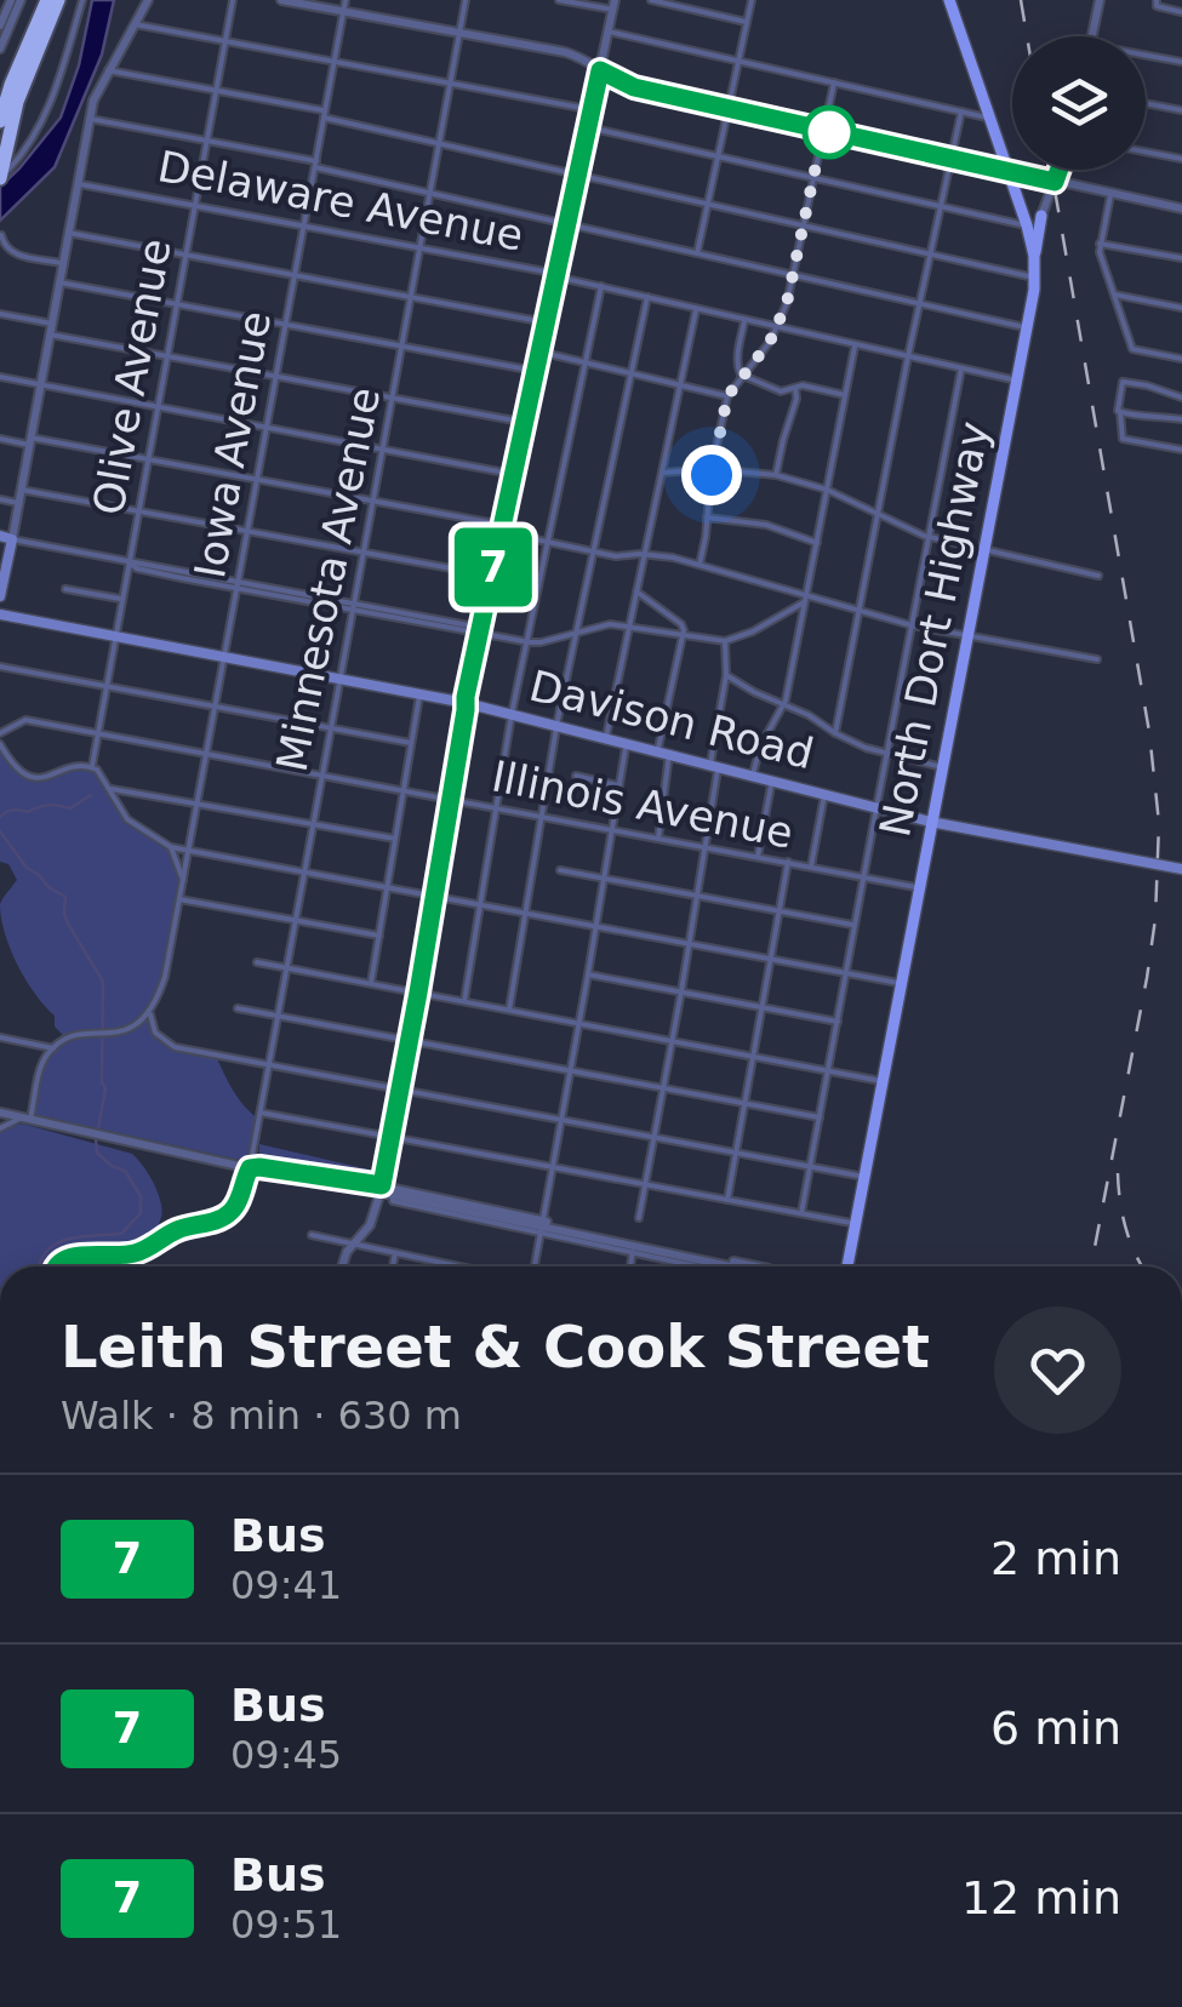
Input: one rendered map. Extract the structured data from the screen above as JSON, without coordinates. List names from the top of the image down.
{
  "streets": {
    "main road": ["North Dort Highway", "Davison Road"],
    "street": [
      "Delaware Avenue",
      "Olive Avenue",
      "Iowa Avenue",
      "Minnesota Avenue",
      "Illinois Avenue"
    ]
  },
  "crossings": [
    ["Delaware Avenue", "Olive Avenue"],
    ["Delaware Avenue", "Iowa Avenue"],
    ["Delaware Avenue", "Minnesota Avenue"],
    ["Delaware Avenue", "North Dort Highway"],
    ["Olive Avenue", "Davison Road"],
    ["Olive Avenue", "Illinois Avenue"],
    ["Iowa Avenue", "Davison Road"],
    ["Iowa Avenue", "Illinois Avenue"],
    ["Minnesota Avenue", "Davison Road"],
    ["Minnesota Avenue", "Illinois Avenue"],
    ["North Dort Highway", "Davison Road"],
    ["North Dort Highway", "Illinois Avenue"]
  ],
  "lines": ["bus line 7"],
  "page": {
    "on_map": "7",
    "heading": ["Leith Street & Cook Street", "Walk · 8 min · 630 m"],
    "list": [
      {
        "mark": "7",
        "name": "Bus",
        "note": "09:41",
        "value": "2 min"
      },
      {
        "mark": "7",
        "name": "Bus",
        "note": "09:45",
        "value": "6 min"
      },
      {
        "mark": "7",
        "name": "Bus",
        "note": "09:51",
        "value": "12 min"
      }
    ]
  }
}
